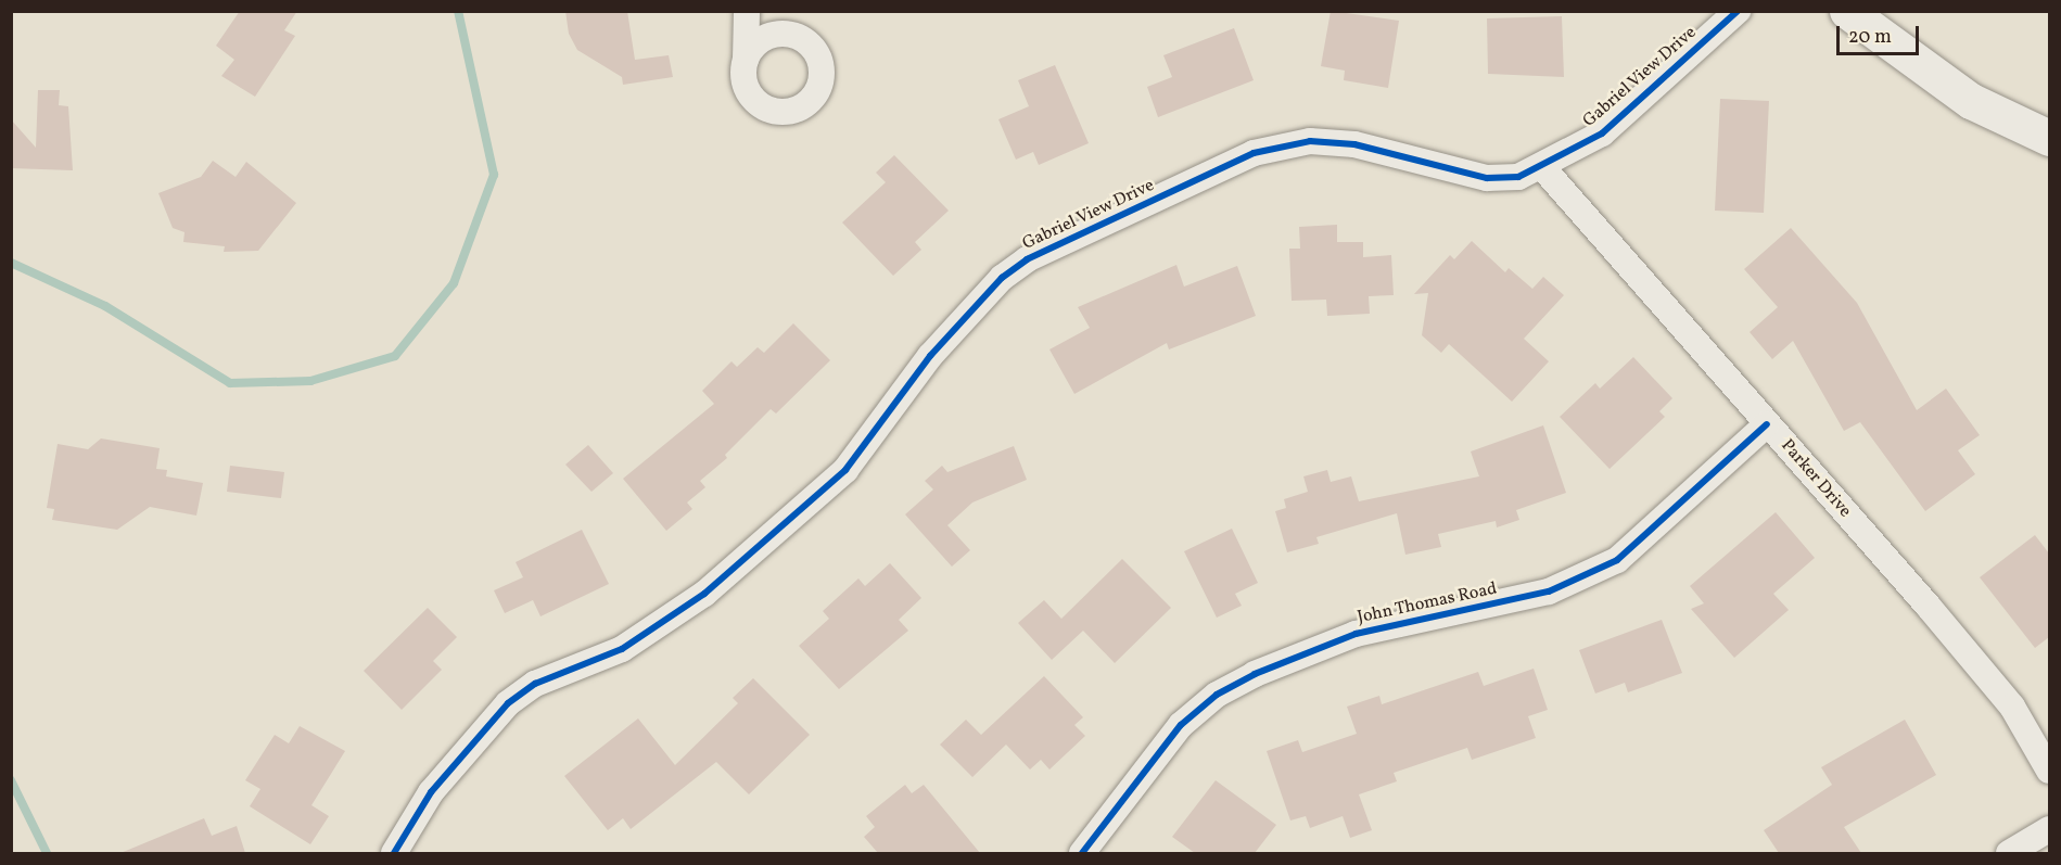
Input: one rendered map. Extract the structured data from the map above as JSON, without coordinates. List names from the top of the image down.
{
  "streets": {
    "street": ["Gabriel View Drive", "Parker Drive", "John Thomas Road"]
  },
  "crossings": [
    ["Gabriel View Drive", "Parker Drive"],
    ["Parker Drive", "John Thomas Road"]
  ],
  "scale_bar": "20 m"
}
